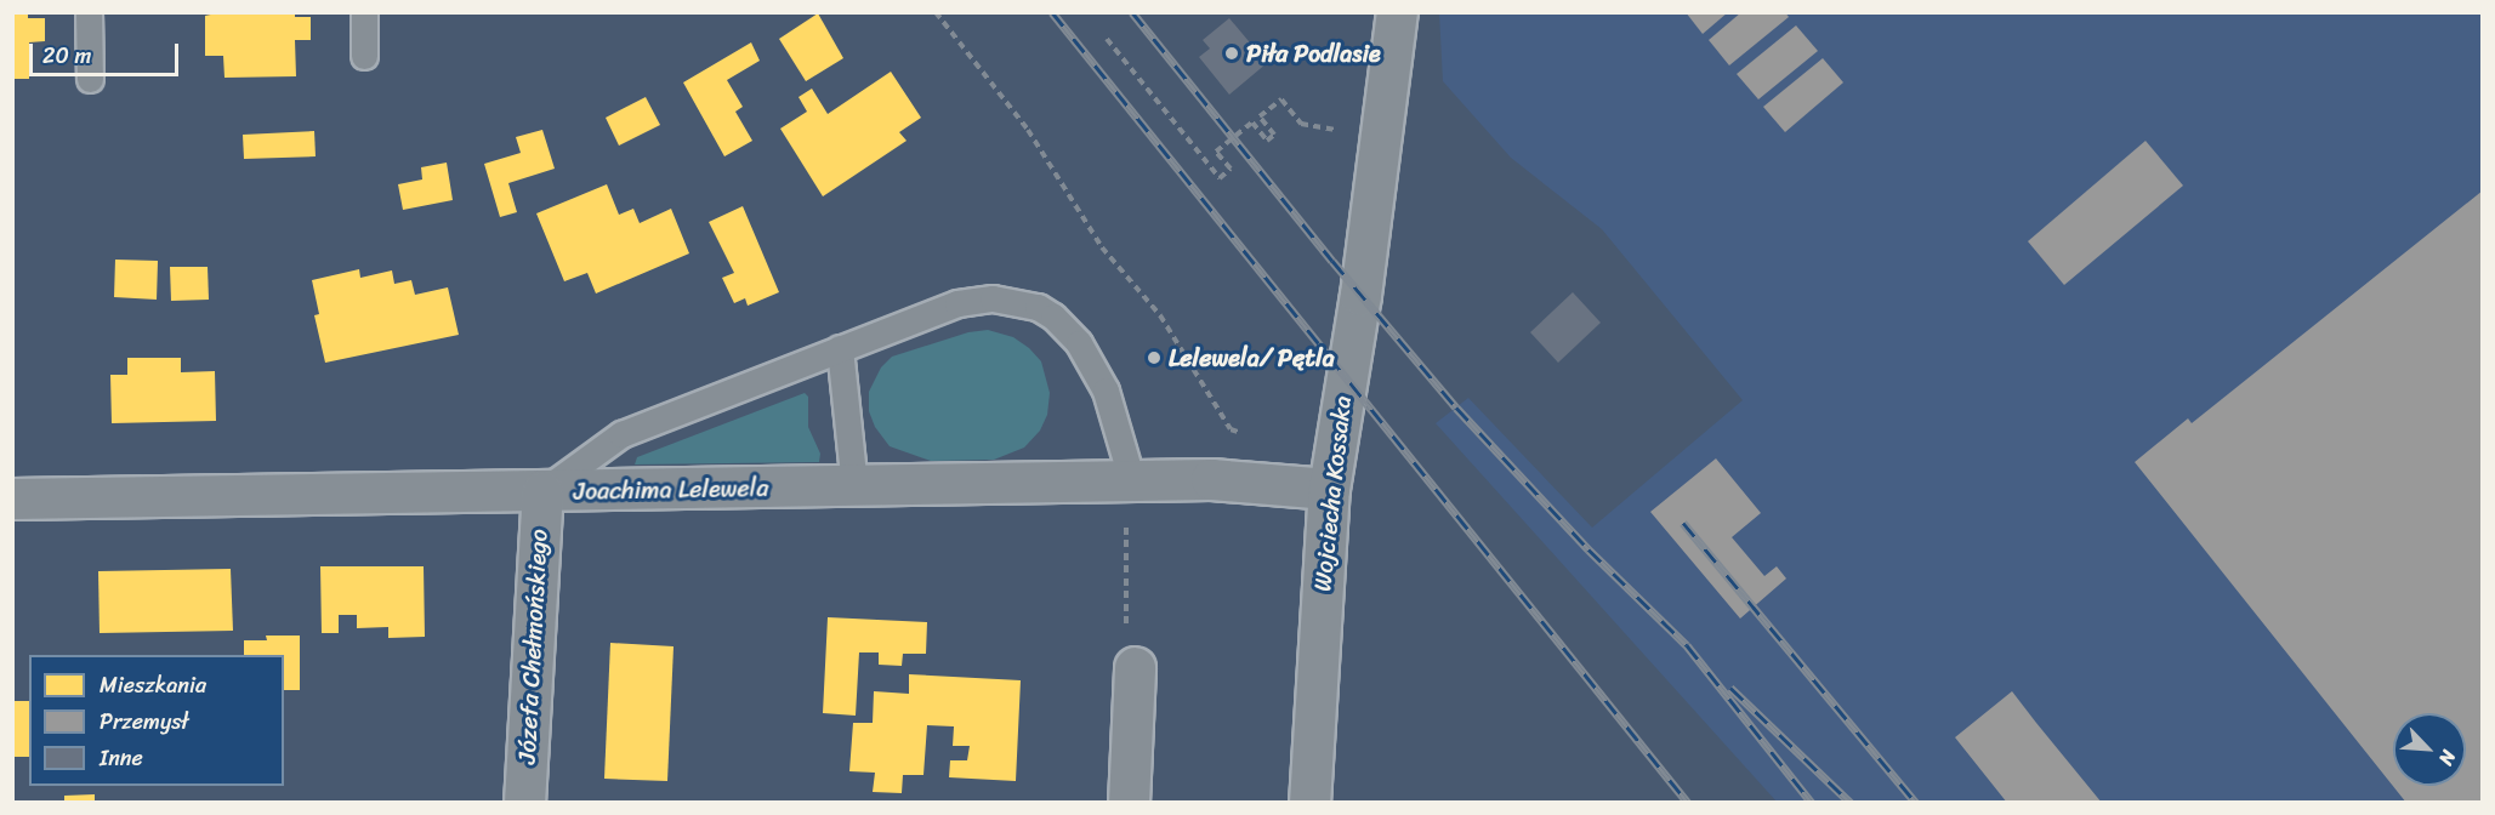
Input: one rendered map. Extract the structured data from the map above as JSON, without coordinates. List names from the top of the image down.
{
  "streets": {
    "street": ["Joachima Lelewela", "Wojciecha Kossaka", "Józefa Chełmońskiego"]
  },
  "crossings": [
    ["Joachima Lelewela", "Wojciecha Kossaka"],
    ["Joachima Lelewela", "Józefa Chełmońskiego"]
  ],
  "places": ["Piła Podlasie", "Lelewela/ Pętla"],
  "legend": ["Mieszkania", "Przemysł", "Inne"],
  "scale_bar": "20 m",
  "north": "bottom right"
}
